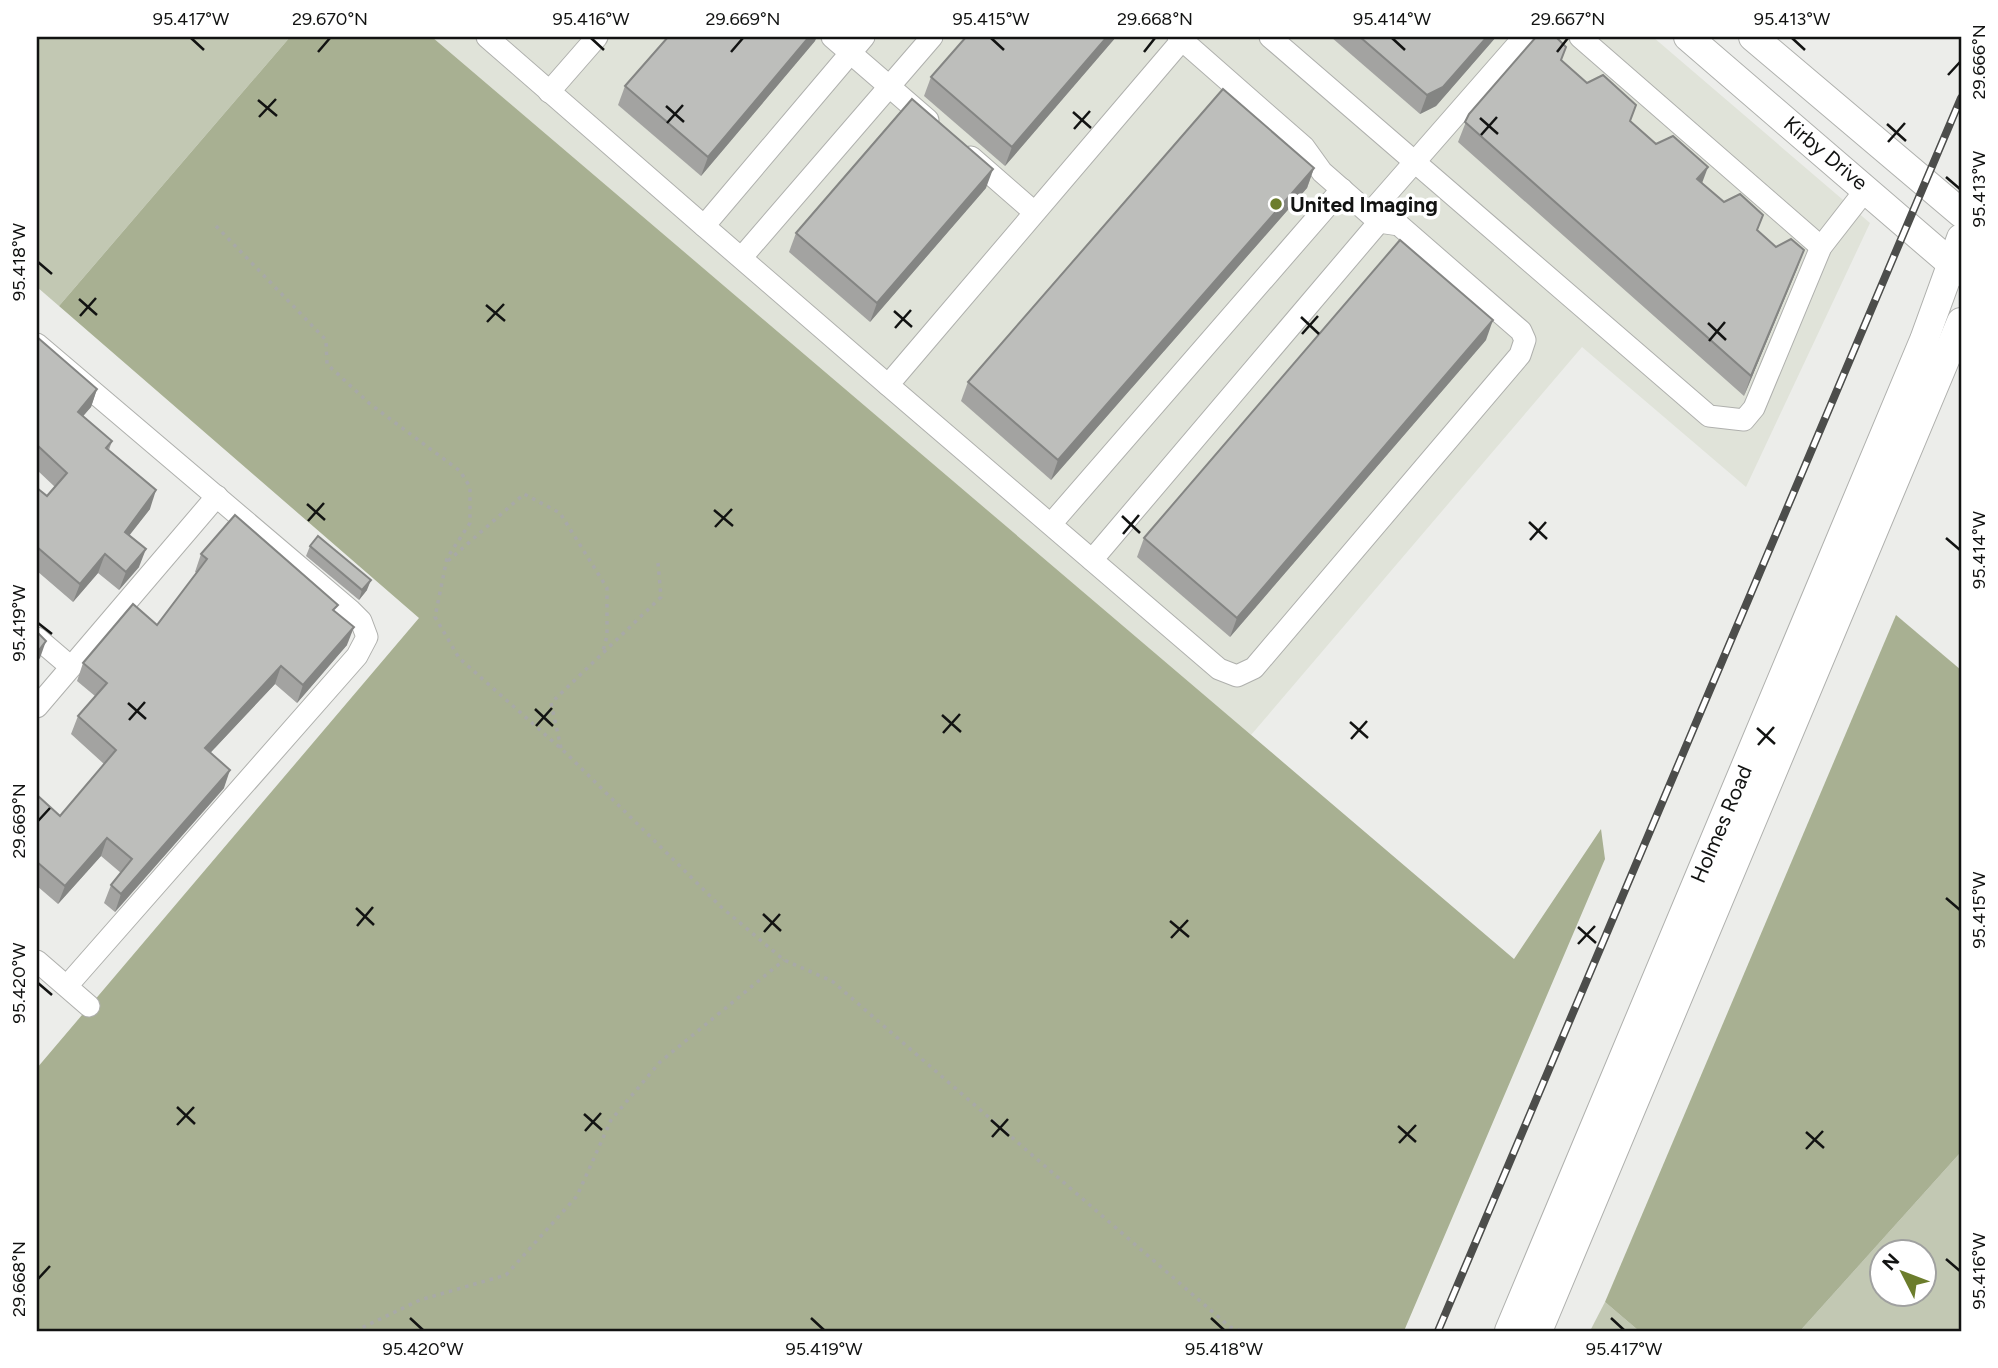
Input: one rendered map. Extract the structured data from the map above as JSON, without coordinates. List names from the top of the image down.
{
  "streets": {
    "main road": ["Kirby Drive", "Holmes Road"]
  },
  "crossings": [
    ["Kirby Drive", "Holmes Road"]
  ],
  "places": ["United Imaging"],
  "north": "top left",
  "coordinates": [
    "95.417°W",
    "29.670°N",
    "95.416°W",
    "29.669°N",
    "95.415°W",
    "29.668°N",
    "95.414°W",
    "29.667°N",
    "95.413°W",
    "29.666°N",
    "95.418°W",
    "95.419°W",
    "95.420°W"
  ]
}
